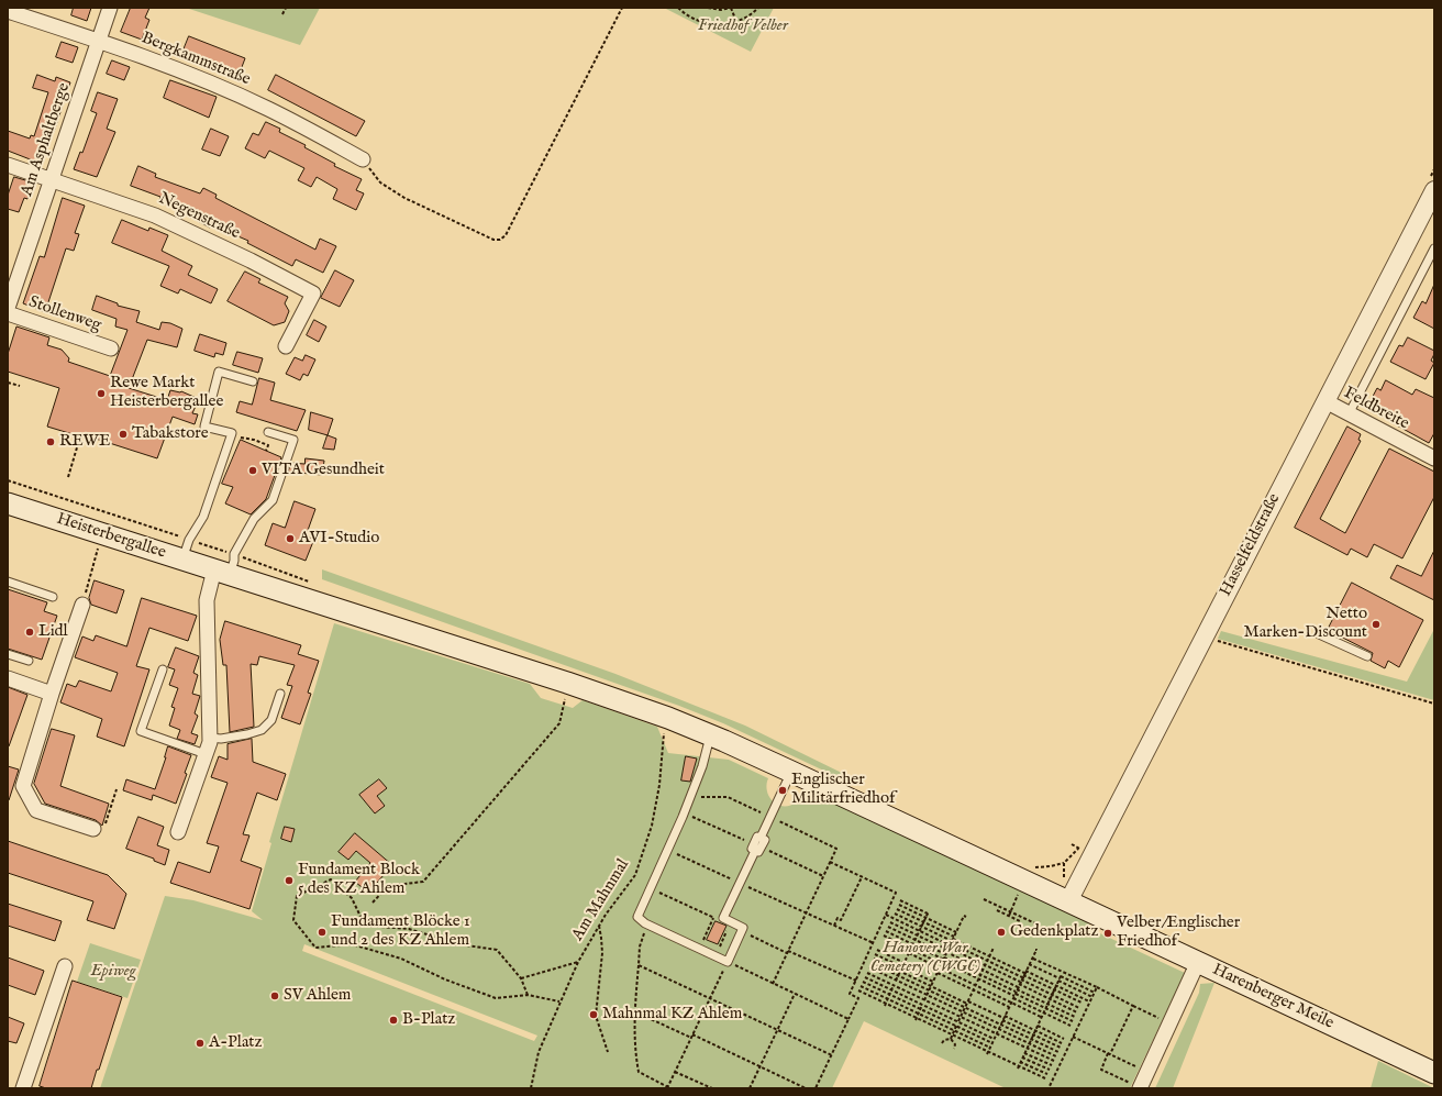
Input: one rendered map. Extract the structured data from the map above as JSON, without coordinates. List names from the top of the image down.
{
  "streets": {
    "main road": ["Heisterbergallee", "Harenberger Meile"],
    "street": [
      "Bergkammstraße",
      "Am Asphaltberge",
      "Negenstraße",
      "Stollenweg",
      "Feldbreite",
      "Hasselfeldstraße"
    ],
    "path": ["Am Mahnmal"]
  },
  "crossings": [
    ["Bergkammstraße", "Am Asphaltberge"],
    ["Am Asphaltberge", "Negenstraße"],
    ["Feldbreite", "Hasselfeldstraße"],
    ["Heisterbergallee", "Harenberger Meile"],
    ["Hasselfeldstraße", "Harenberger Meile"],
    ["Am Mahnmal", "Harenberger Meile"]
  ],
  "parks": ["Friedhof Velber", "Hanover War Cemetery (CWGC)", "Epiweg"],
  "places": [
    "Rewe Markt Heisterbergallee",
    "Tabakstore",
    "REWE",
    "VITA Gesundheit",
    "AVI-Studio",
    "Netto Marken-Discount",
    "Lidl",
    "Englischer Militärfriedhof",
    "Fundament Block 5 des KZ Ahlem",
    "Fundament Blöcke 1 und 2 des KZ Ahlem",
    "Gedenkplatz",
    "Velber/Englischer Friedhof",
    "SV Ahlem",
    "Mahnmal KZ Ahlem",
    "B-Platz",
    "A-Platz"
  ]
}
